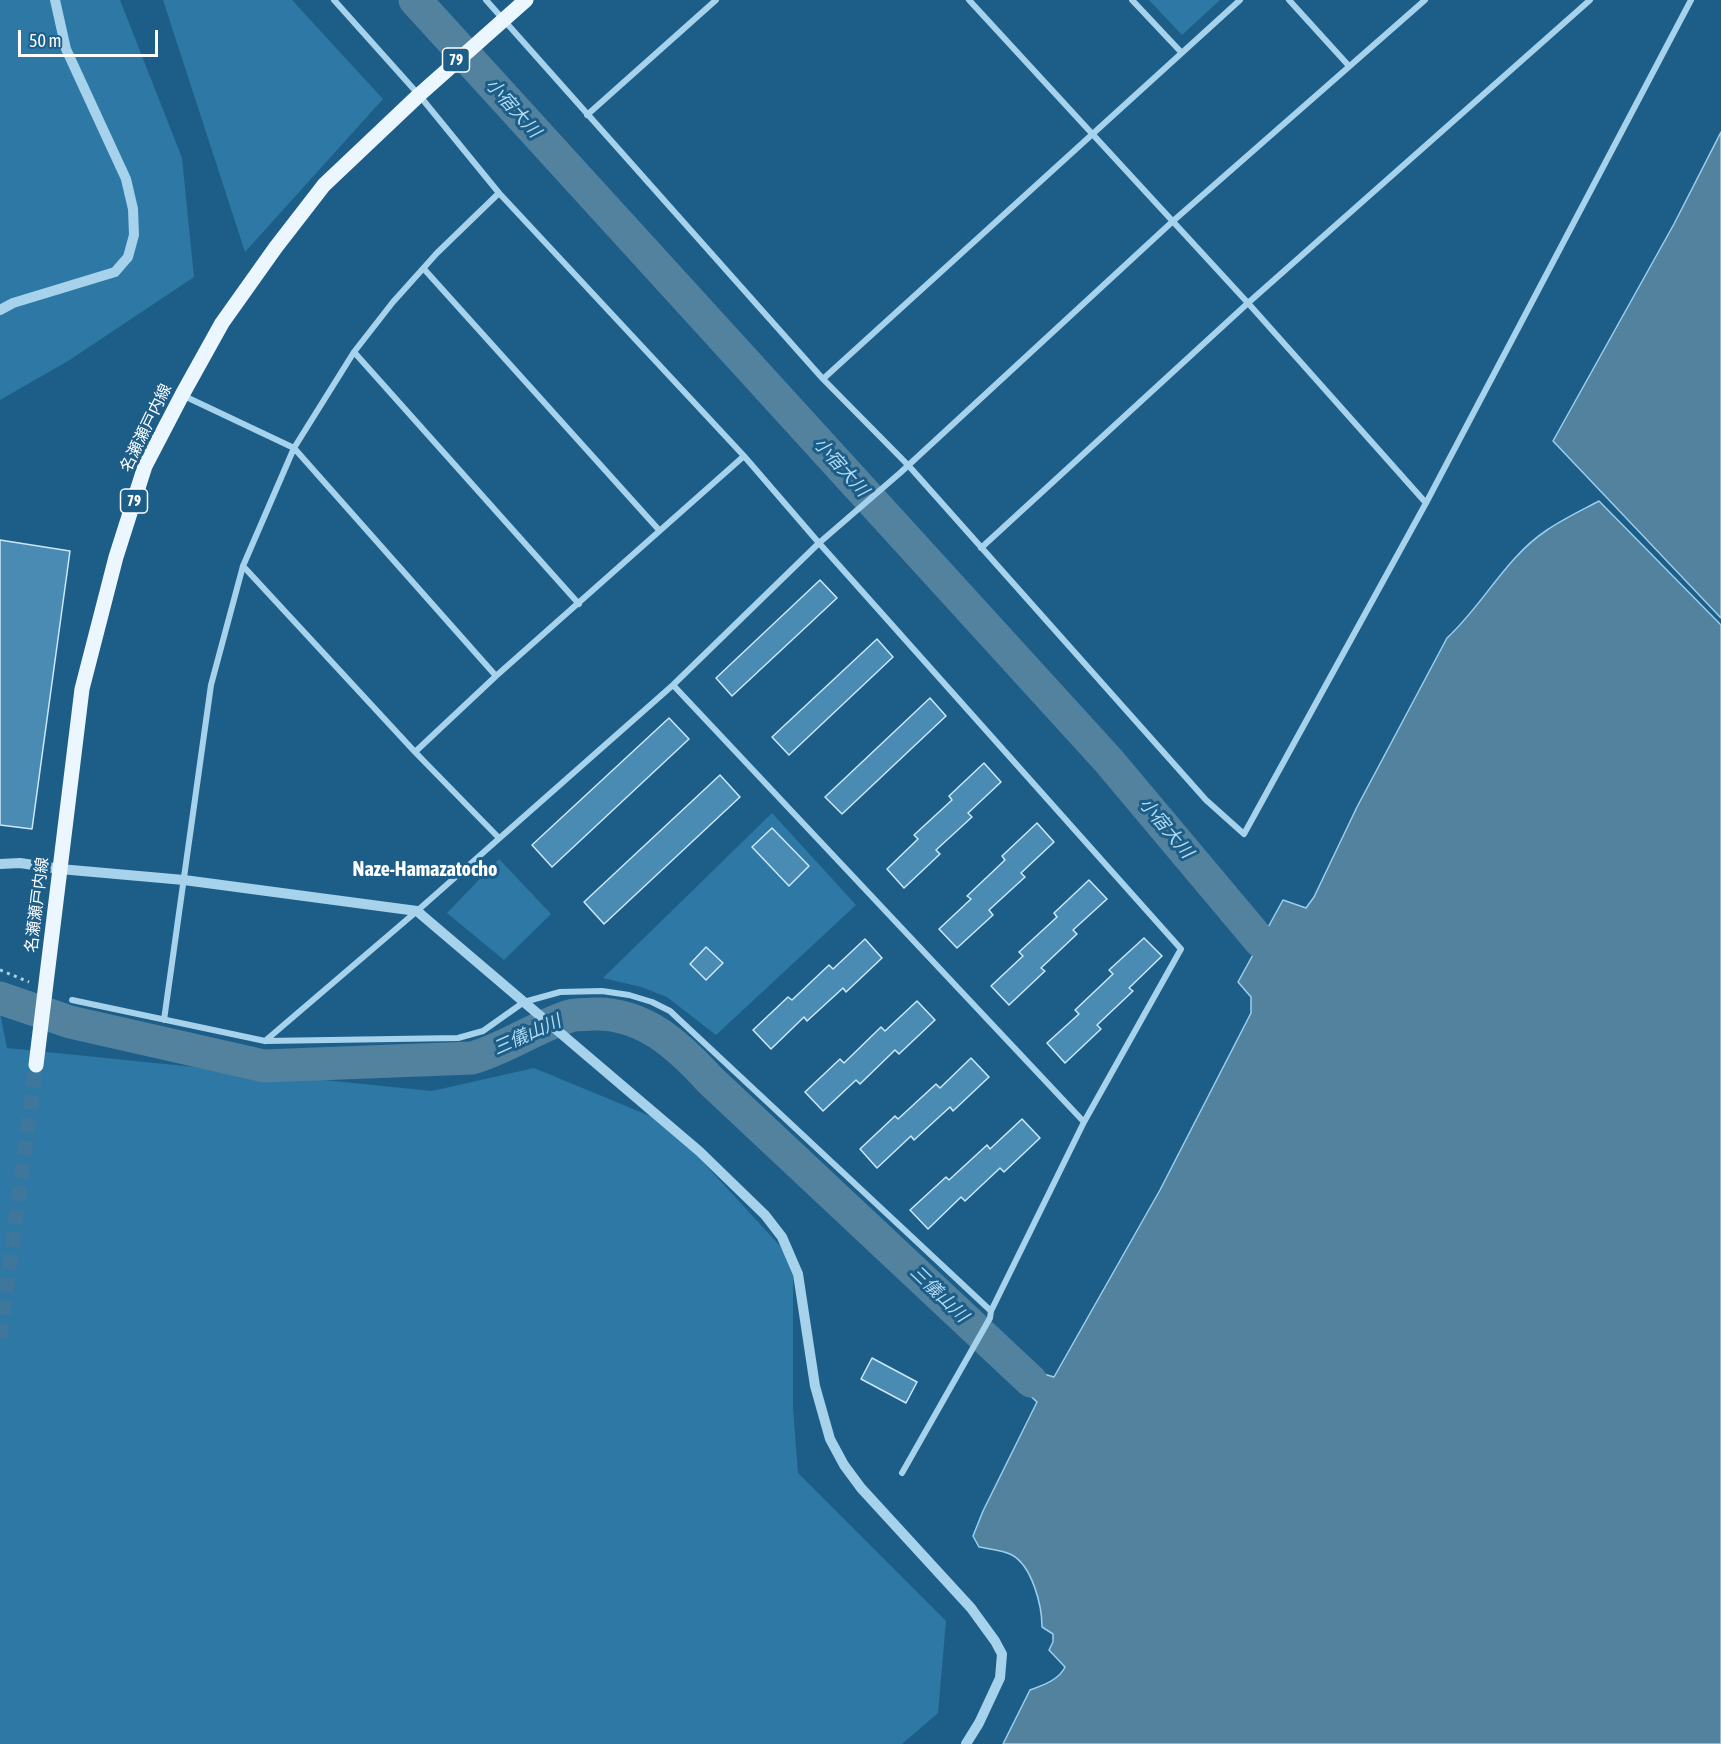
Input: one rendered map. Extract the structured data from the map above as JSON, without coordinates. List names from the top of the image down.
{
  "streets": {
    "main road": ["79", "名瀬瀬戸内線"]
  },
  "districts": ["Naze-Hamazatocho"],
  "water": ["小宿大川", "三儀山川"],
  "scale_bar": "50 m"
}
